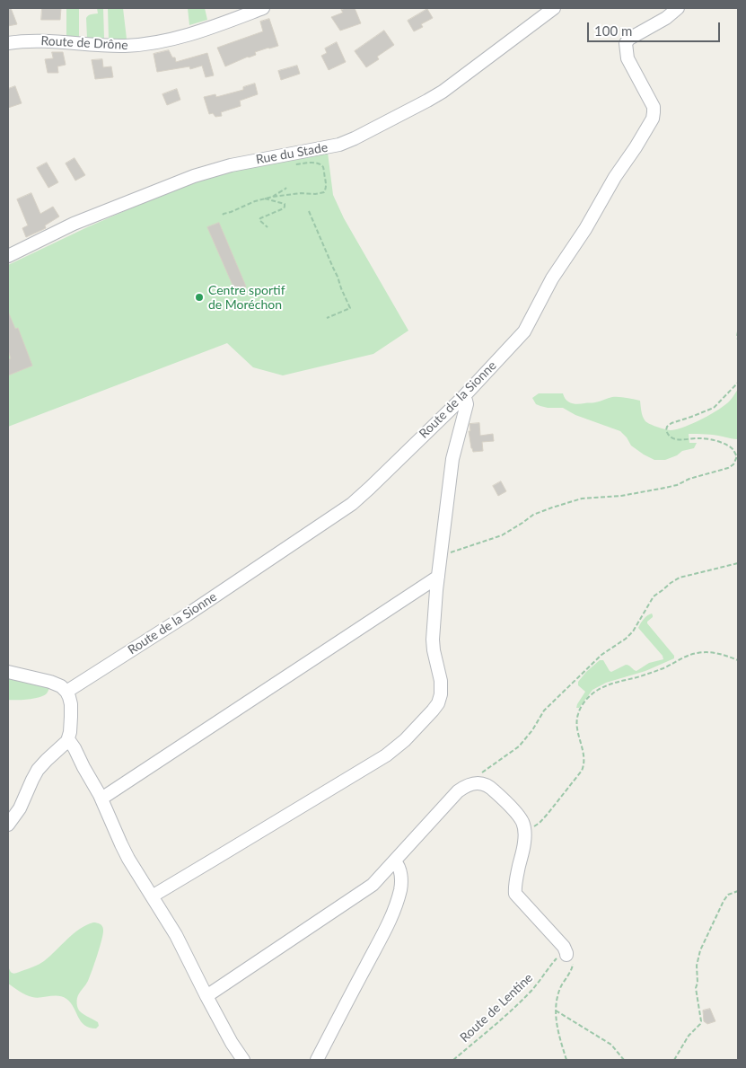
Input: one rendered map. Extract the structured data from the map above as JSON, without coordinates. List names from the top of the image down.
{
  "streets": {
    "street": ["Route de Drône", "Rue du Stade", "Route de la Sionne"],
    "path": ["Route de Lentine"]
  },
  "places": ["Centre sportif de Moréchon"],
  "scale_bar": "100 m"
}
